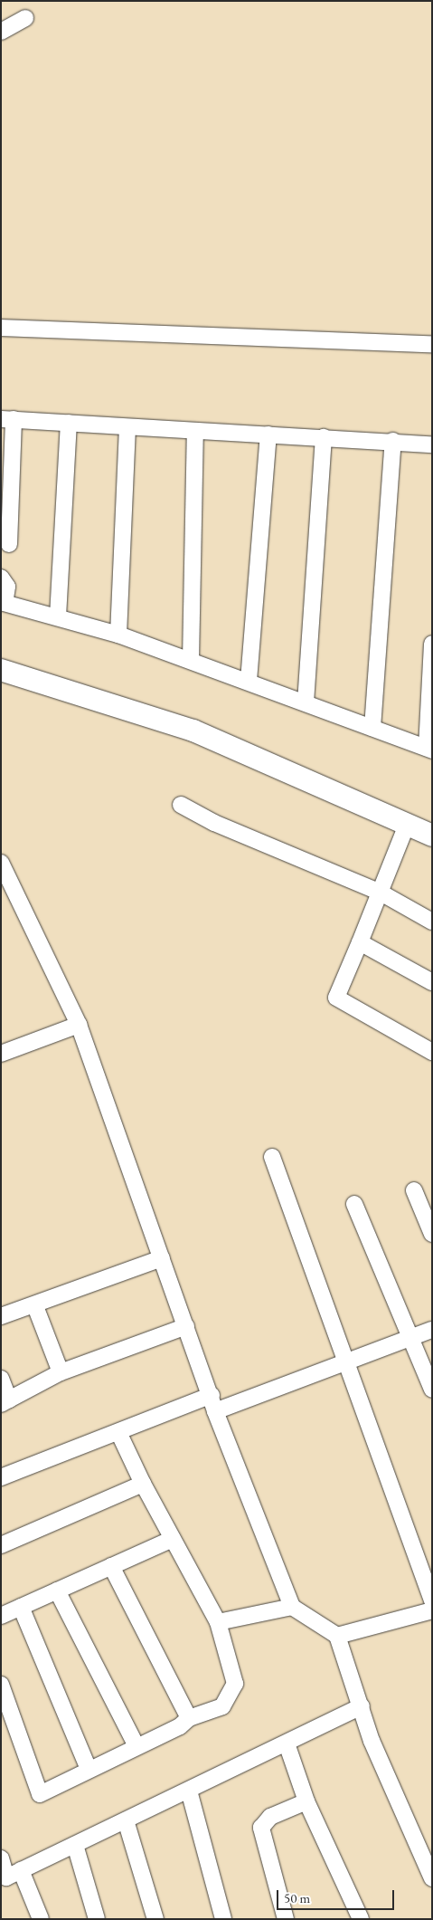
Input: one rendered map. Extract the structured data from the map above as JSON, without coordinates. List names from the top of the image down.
{
  "scale_bar": "50 m"
}
